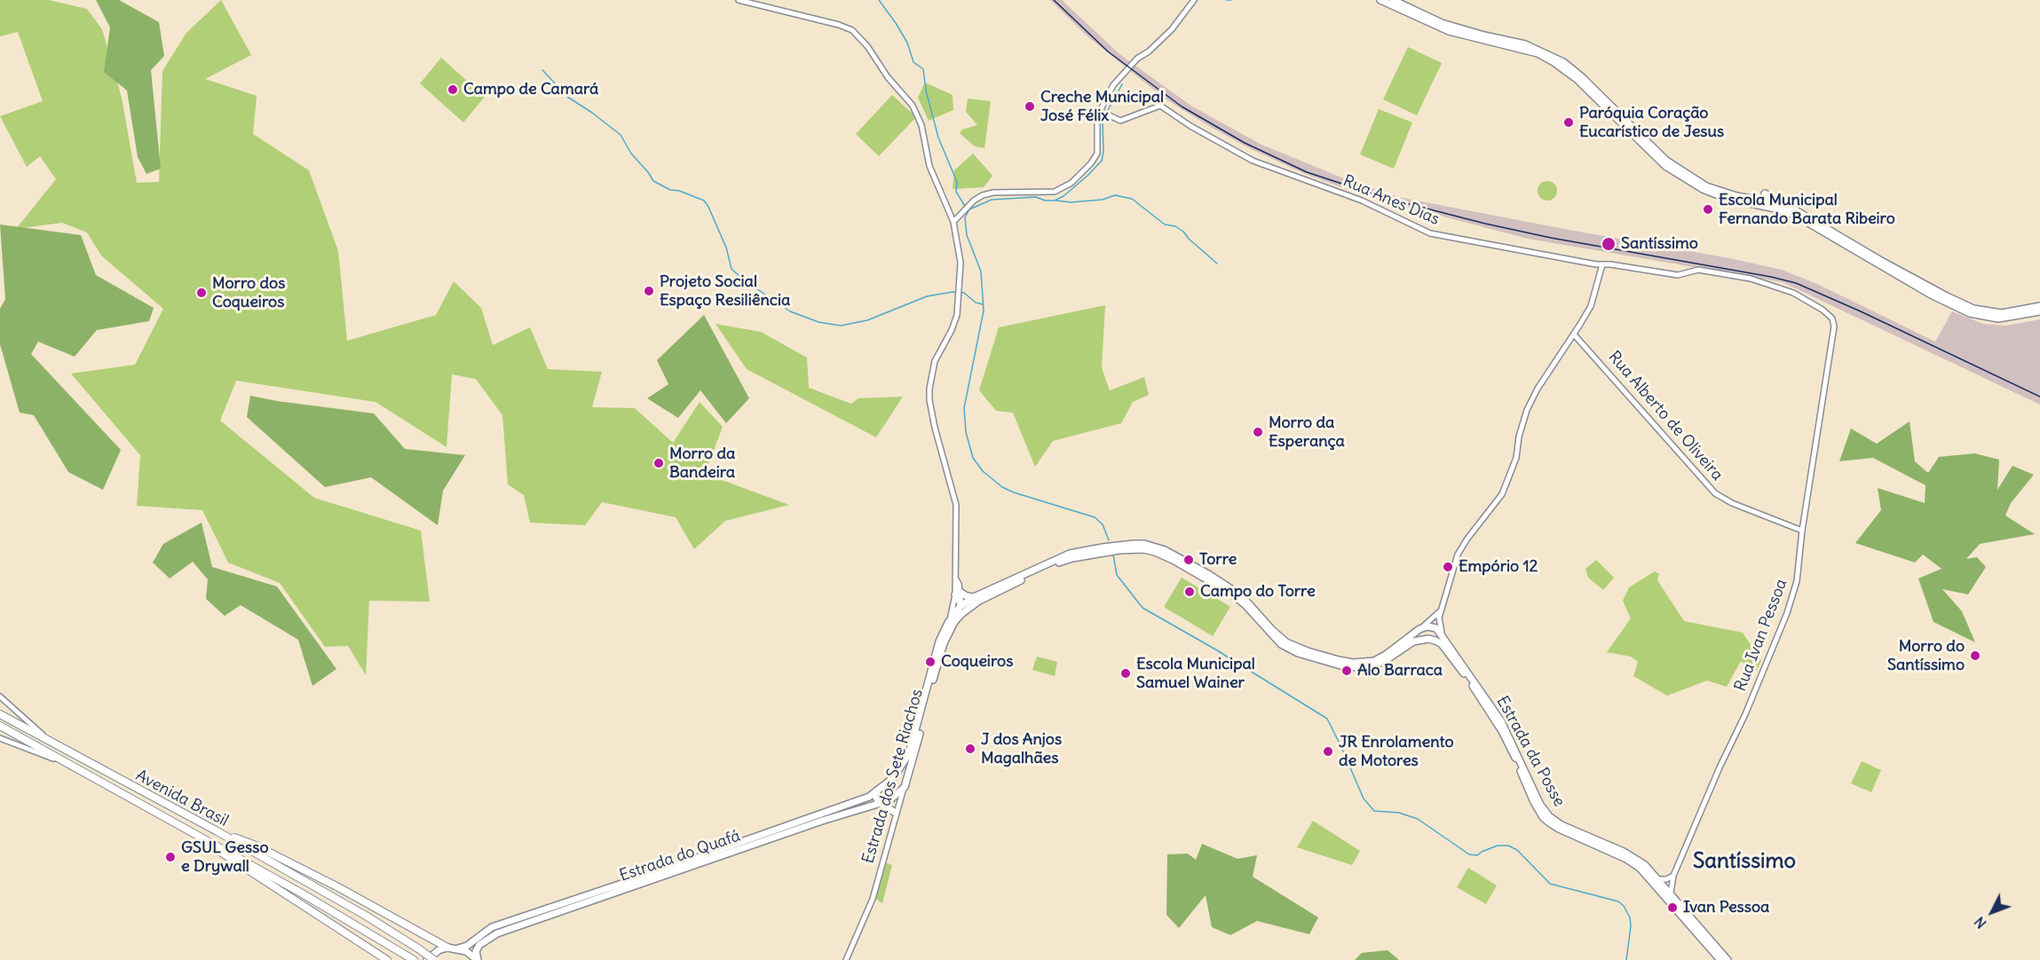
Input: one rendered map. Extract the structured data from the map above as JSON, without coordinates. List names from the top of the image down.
{
  "streets": {
    "highway": ["Avenida Brasil"],
    "main road": ["Estrada da Posse", "Estrada dos Sete Riachos", "Estrada do Quafá"],
    "street": ["Rua Anes Dias", "Rua Alberto de Oliveira", "Rua Ivan Pessoa"]
  },
  "crossings": [
    ["Rua Anes Dias", "Rua Ivan Pessoa"],
    ["Rua Alberto de Oliveira", "Rua Ivan Pessoa"],
    ["Rua Ivan Pessoa", "Estrada da Posse"],
    ["Estrada dos Sete Riachos", "Estrada do Quafá"]
  ],
  "districts": ["Santíssimo"],
  "places": [
    "Campo de Camará",
    "Creche Municipal José Félix",
    "Paróquia Coração Eucarístico de Jesus",
    "Escola Municipal Fernando Barata Ribeiro",
    "Santíssimo",
    "Projeto Social Espaço Resiliência",
    "Morro dos Coqueiros",
    "Morro da Esperança",
    "Morro da Bandeira",
    "Torre",
    "Empório 12",
    "Campo do Torre",
    "Morro do Santíssimo",
    "Coqueiros",
    "Alo Barraca",
    "Escola Municipal Samuel Wainer",
    "J dos Anjos Magalhães",
    "JR Enrolamento de Motores",
    "GSUL Gesso e Drywall",
    "Ivan Pessoa"
  ],
  "north": "bottom left"
}
